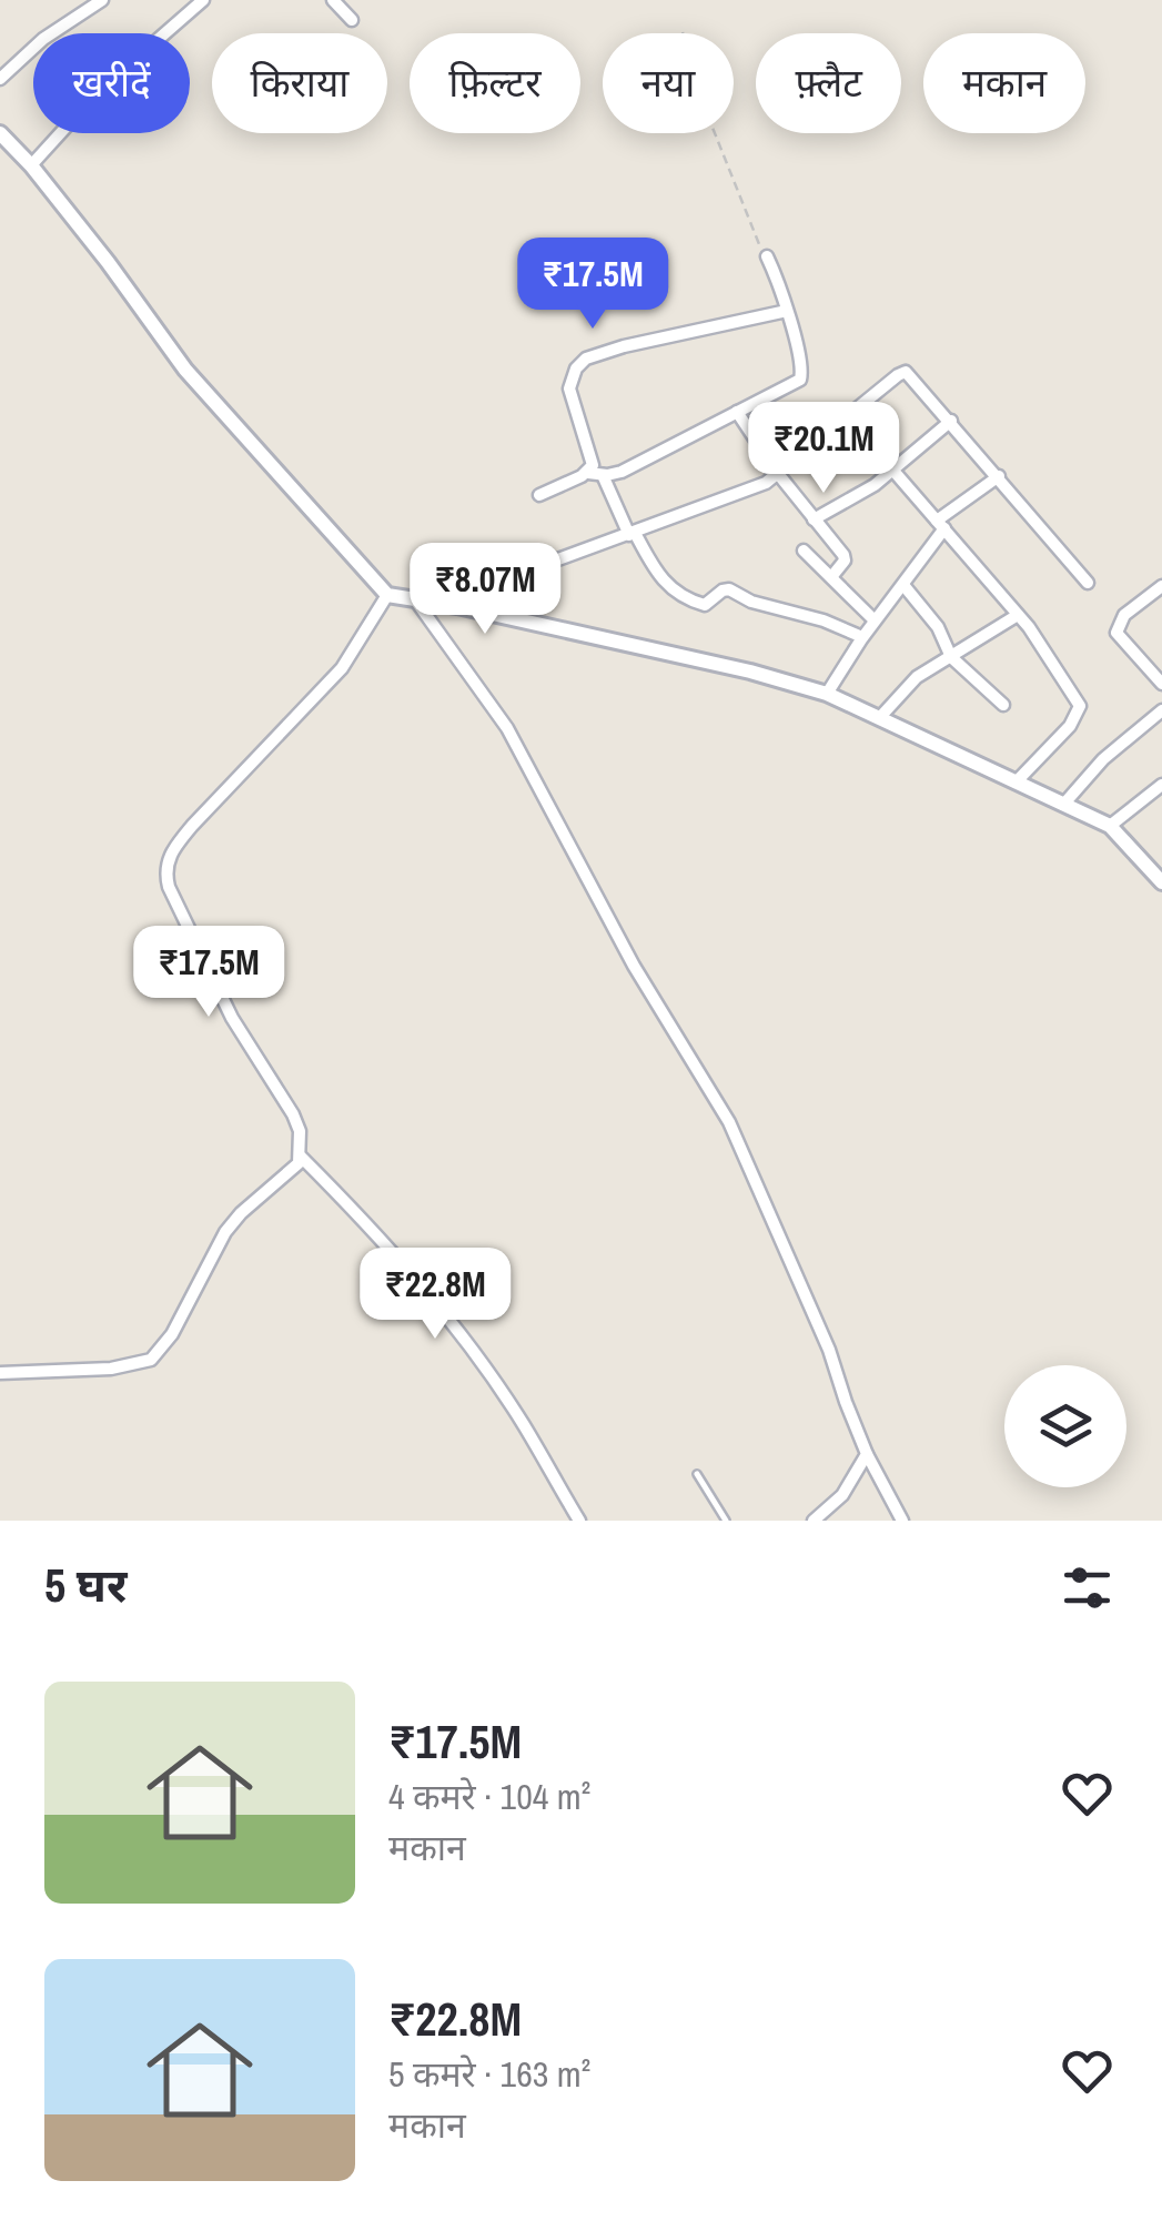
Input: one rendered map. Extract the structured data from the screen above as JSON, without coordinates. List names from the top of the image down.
{
  "page": {
    "chip": [
      "खरीदें",
      "किराया",
      "फ़िल्टर",
      "नया",
      "फ़्लैट",
      "मकान"
    ],
    "price": [
      "₹17.5M",
      "₹20.1M",
      "₹8.07M",
      "₹17.5M",
      "₹22.8M"
    ],
    "heading": "5 घर",
    "list": [
      {
        "name": "₹17.5M",
        "note": "4 कमरे · 104 m² · मकान"
      },
      {
        "name": "₹22.8M",
        "note": "5 कमरे · 163 m² · मकान"
      }
    ]
  }
}
